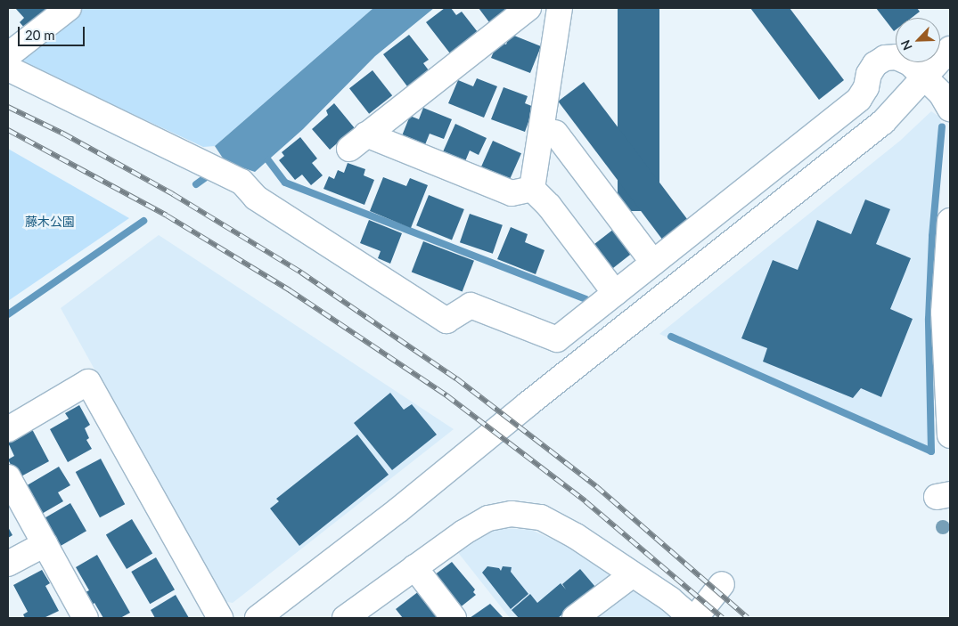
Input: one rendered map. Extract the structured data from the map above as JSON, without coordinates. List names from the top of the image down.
{
  "parks": ["藤木公園"],
  "scale_bar": "20 m",
  "north": "bottom left"
}
